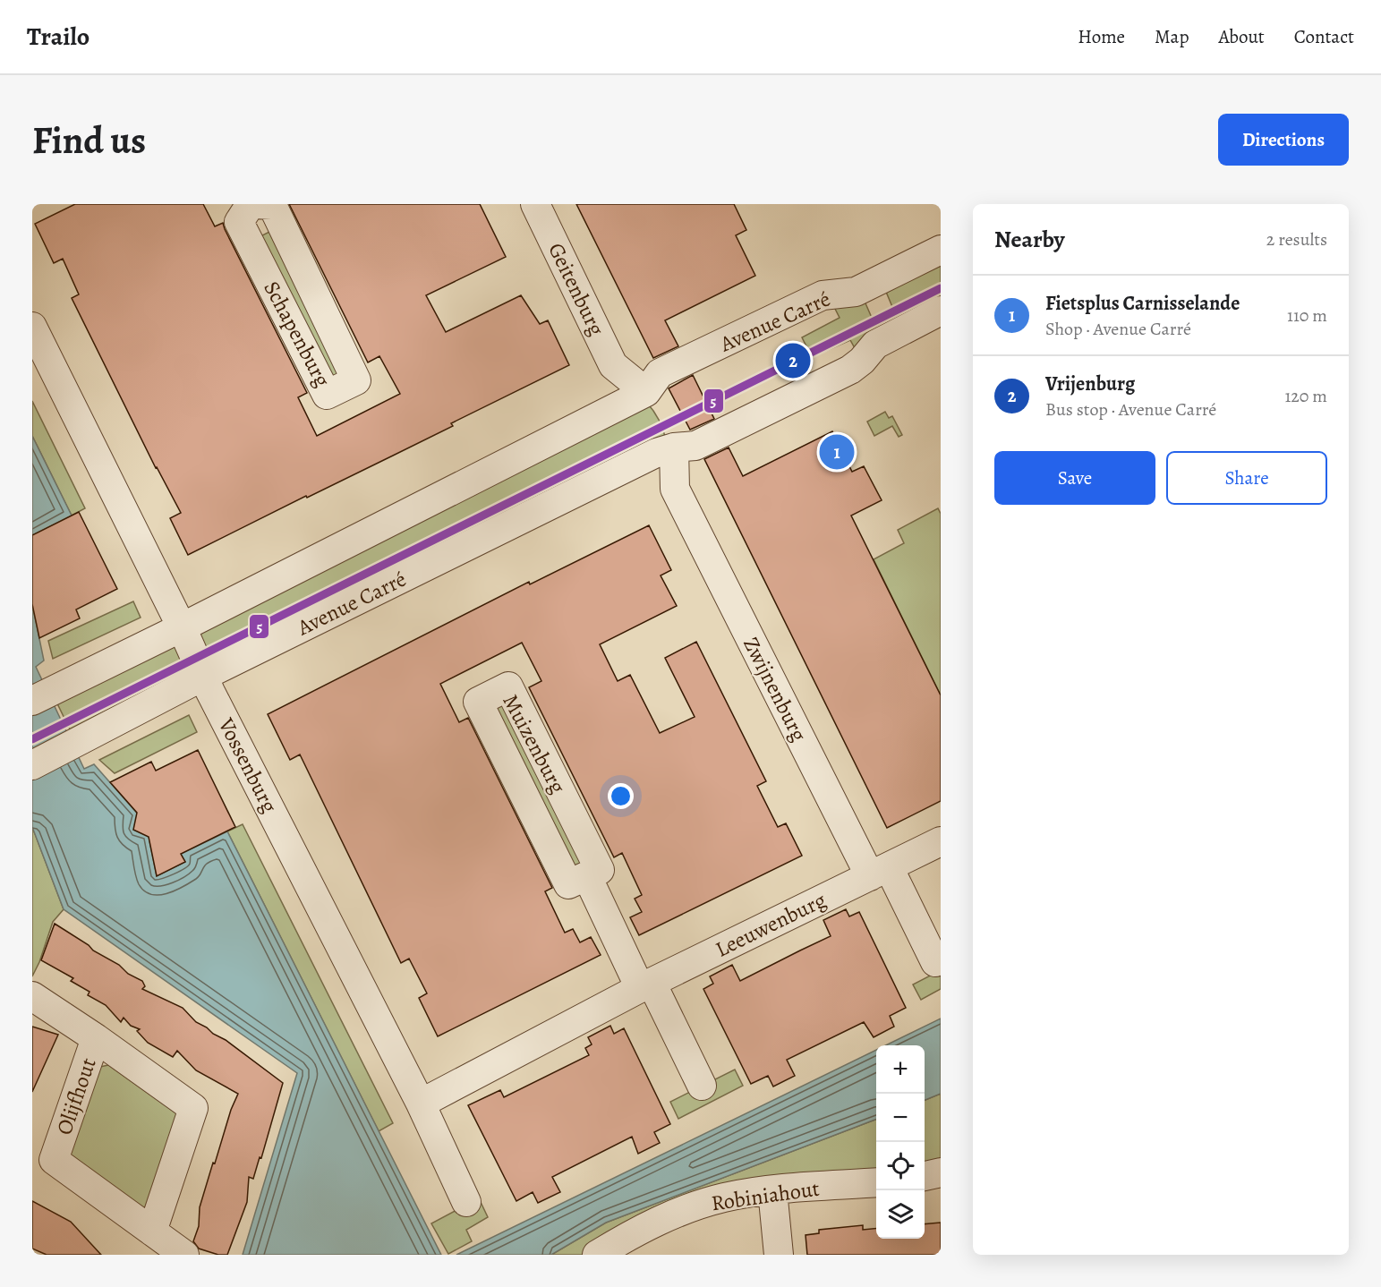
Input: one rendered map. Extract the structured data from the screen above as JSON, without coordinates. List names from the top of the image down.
{
  "streets": {
    "street": [
      "Geitenburg",
      "Avenue Carré",
      "Schapenburg",
      "Zwijnenburg",
      "Muizenburg",
      "Vossenburg",
      "Leeuwenburg",
      "Olijfhout",
      "Robiniahout"
    ]
  },
  "crossings": [
    ["Geitenburg", "Avenue Carré"],
    ["Avenue Carré", "Zwijnenburg"],
    ["Avenue Carré", "Vossenburg"],
    ["Zwijnenburg", "Leeuwenburg"],
    ["Vossenburg", "Leeuwenburg"]
  ],
  "lines": ["transit line 5"],
  "page": {
    "header": "Trailo",
    "nav": [
      "Home",
      "Map",
      "About",
      "Contact"
    ],
    "buttons": [
      "Directions",
      ["Save", "Share"]
    ],
    "title": "Find us",
    "heading": ["Nearby", "2 results"],
    "list": [
      {
        "mark": "1",
        "name": "Fietsplus Carnisselande",
        "note": "Shop · Avenue Carré",
        "value": "110 m"
      },
      {
        "mark": "2",
        "name": "Vrijenburg",
        "note": "Bus stop · Avenue Carré",
        "value": "120 m"
      }
    ],
    "pins": ["2", "1"],
    "map_buttons": ["+", "−"]
  }
}
